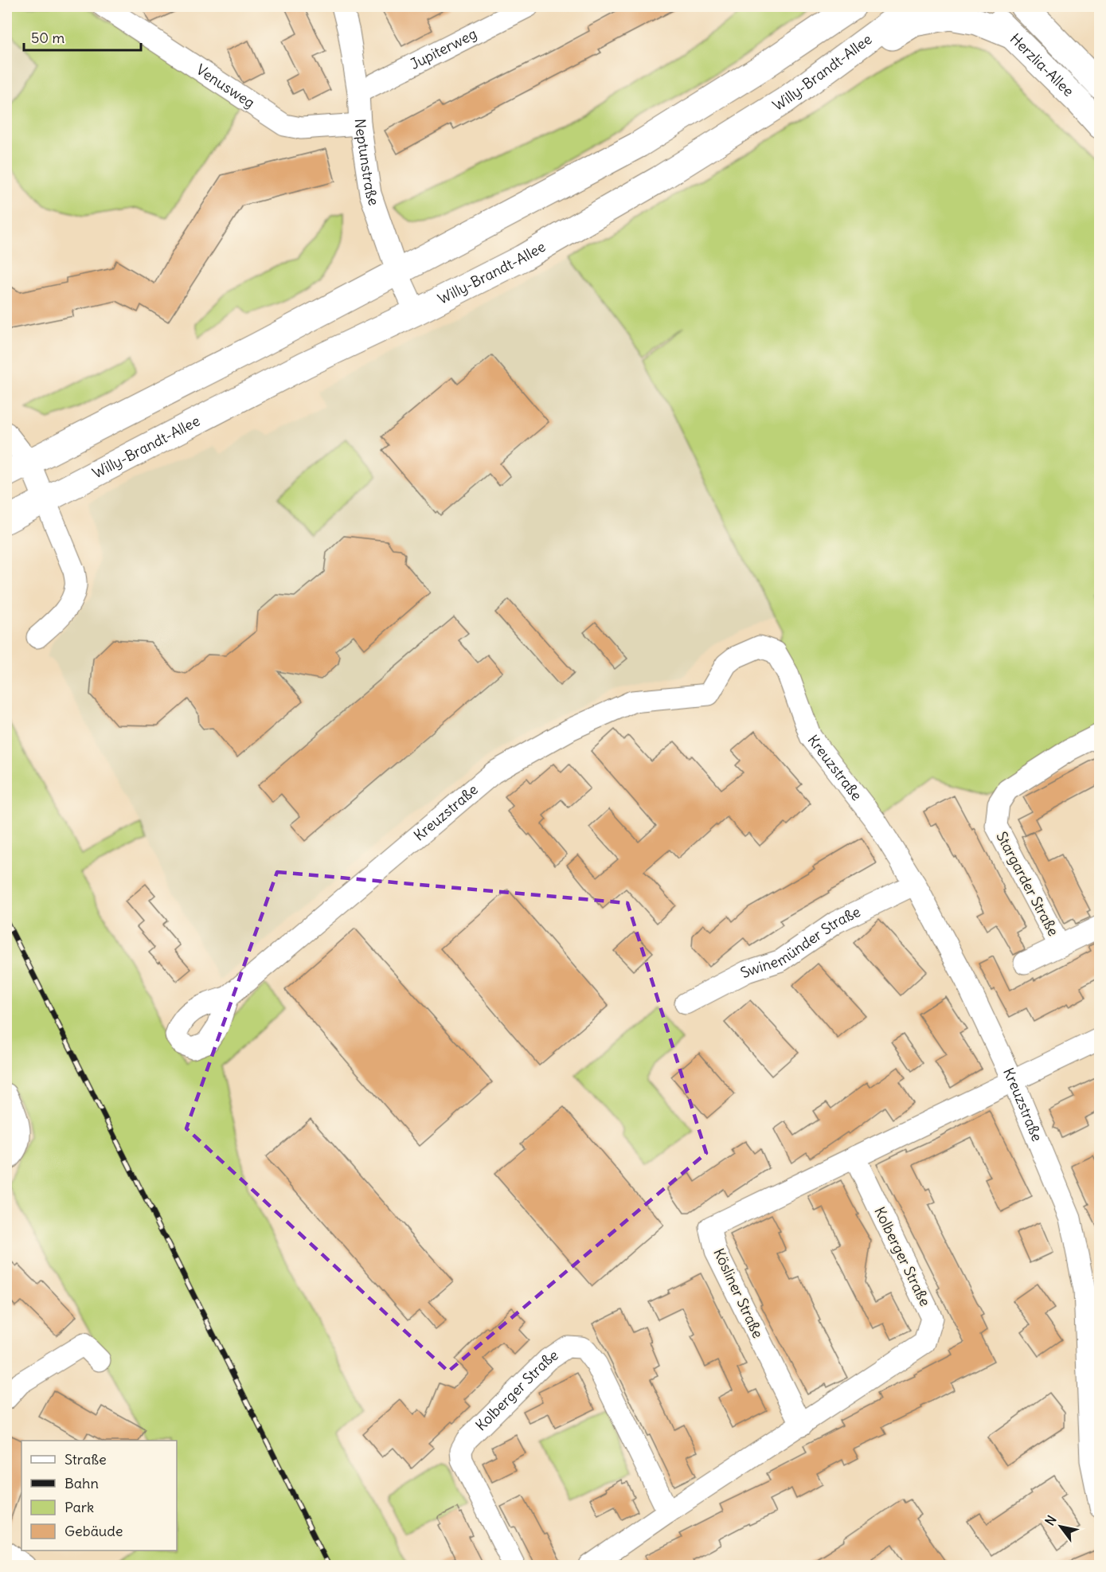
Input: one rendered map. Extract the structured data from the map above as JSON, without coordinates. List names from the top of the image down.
{
  "streets": {
    "main road": ["Herzlia-Allee", "Willy-Brandt-Allee"],
    "street": [
      "Jupiterweg",
      "Venusweg",
      "Neptunstraße",
      "Kreuzstraße",
      "Stargarder Straße",
      "Swinemünder Straße",
      "Kolberger Straße",
      "Kösliner Straße"
    ]
  },
  "crossings": [
    ["Jupiterweg", "Neptunstraße"],
    ["Willy-Brandt-Allee", "Neptunstraße"],
    ["Venusweg", "Neptunstraße"],
    ["Kreuzstraße", "Swinemünder Straße"],
    ["Kolberger Straße", "Kösliner Straße"]
  ],
  "legend": [
    "Straße",
    "Bahn",
    "Park",
    "Gebäude"
  ],
  "scale_bar": "50 m",
  "north": "top left"
}
